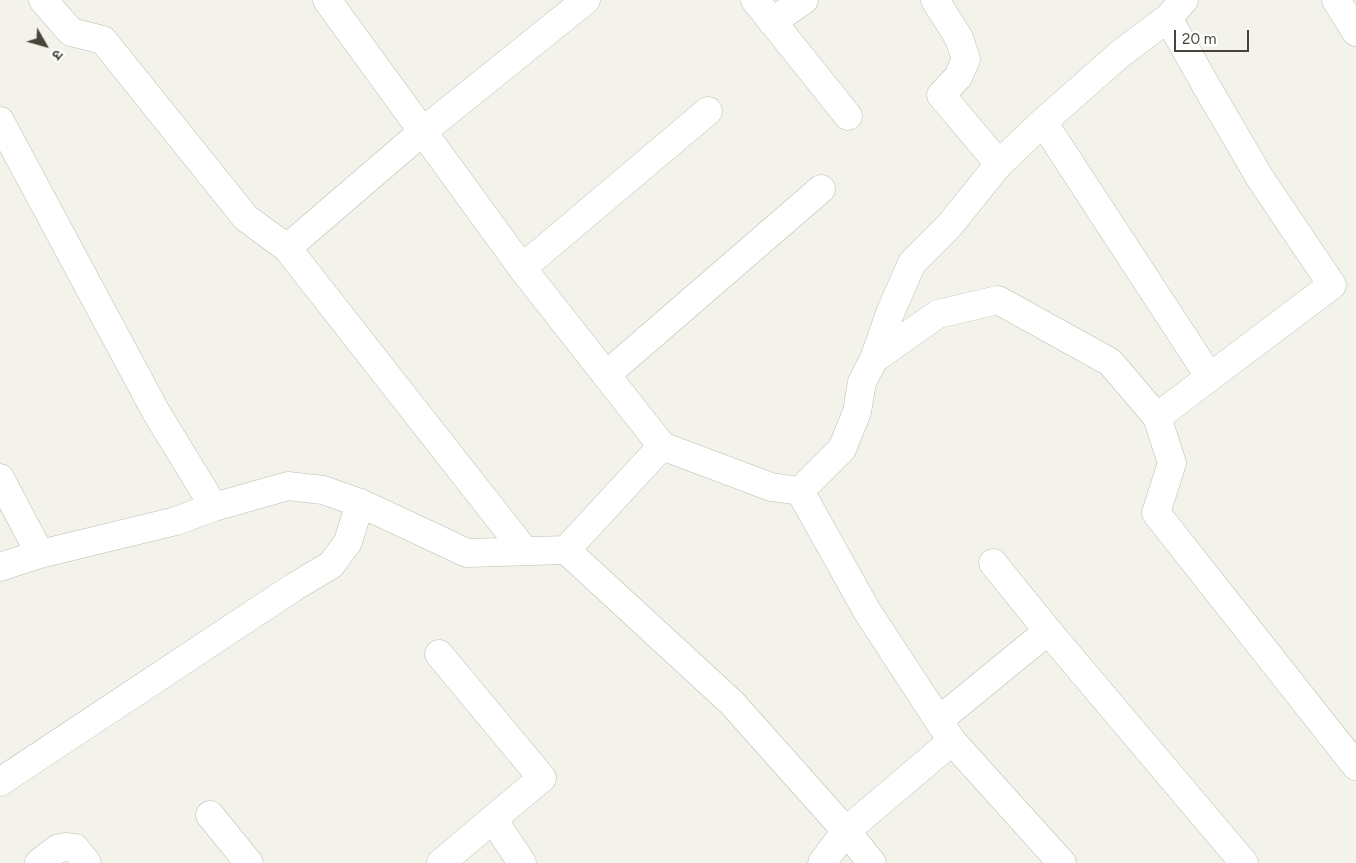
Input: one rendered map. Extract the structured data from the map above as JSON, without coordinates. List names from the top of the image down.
{
  "scale_bar": "20 m",
  "north": "bottom right"
}
